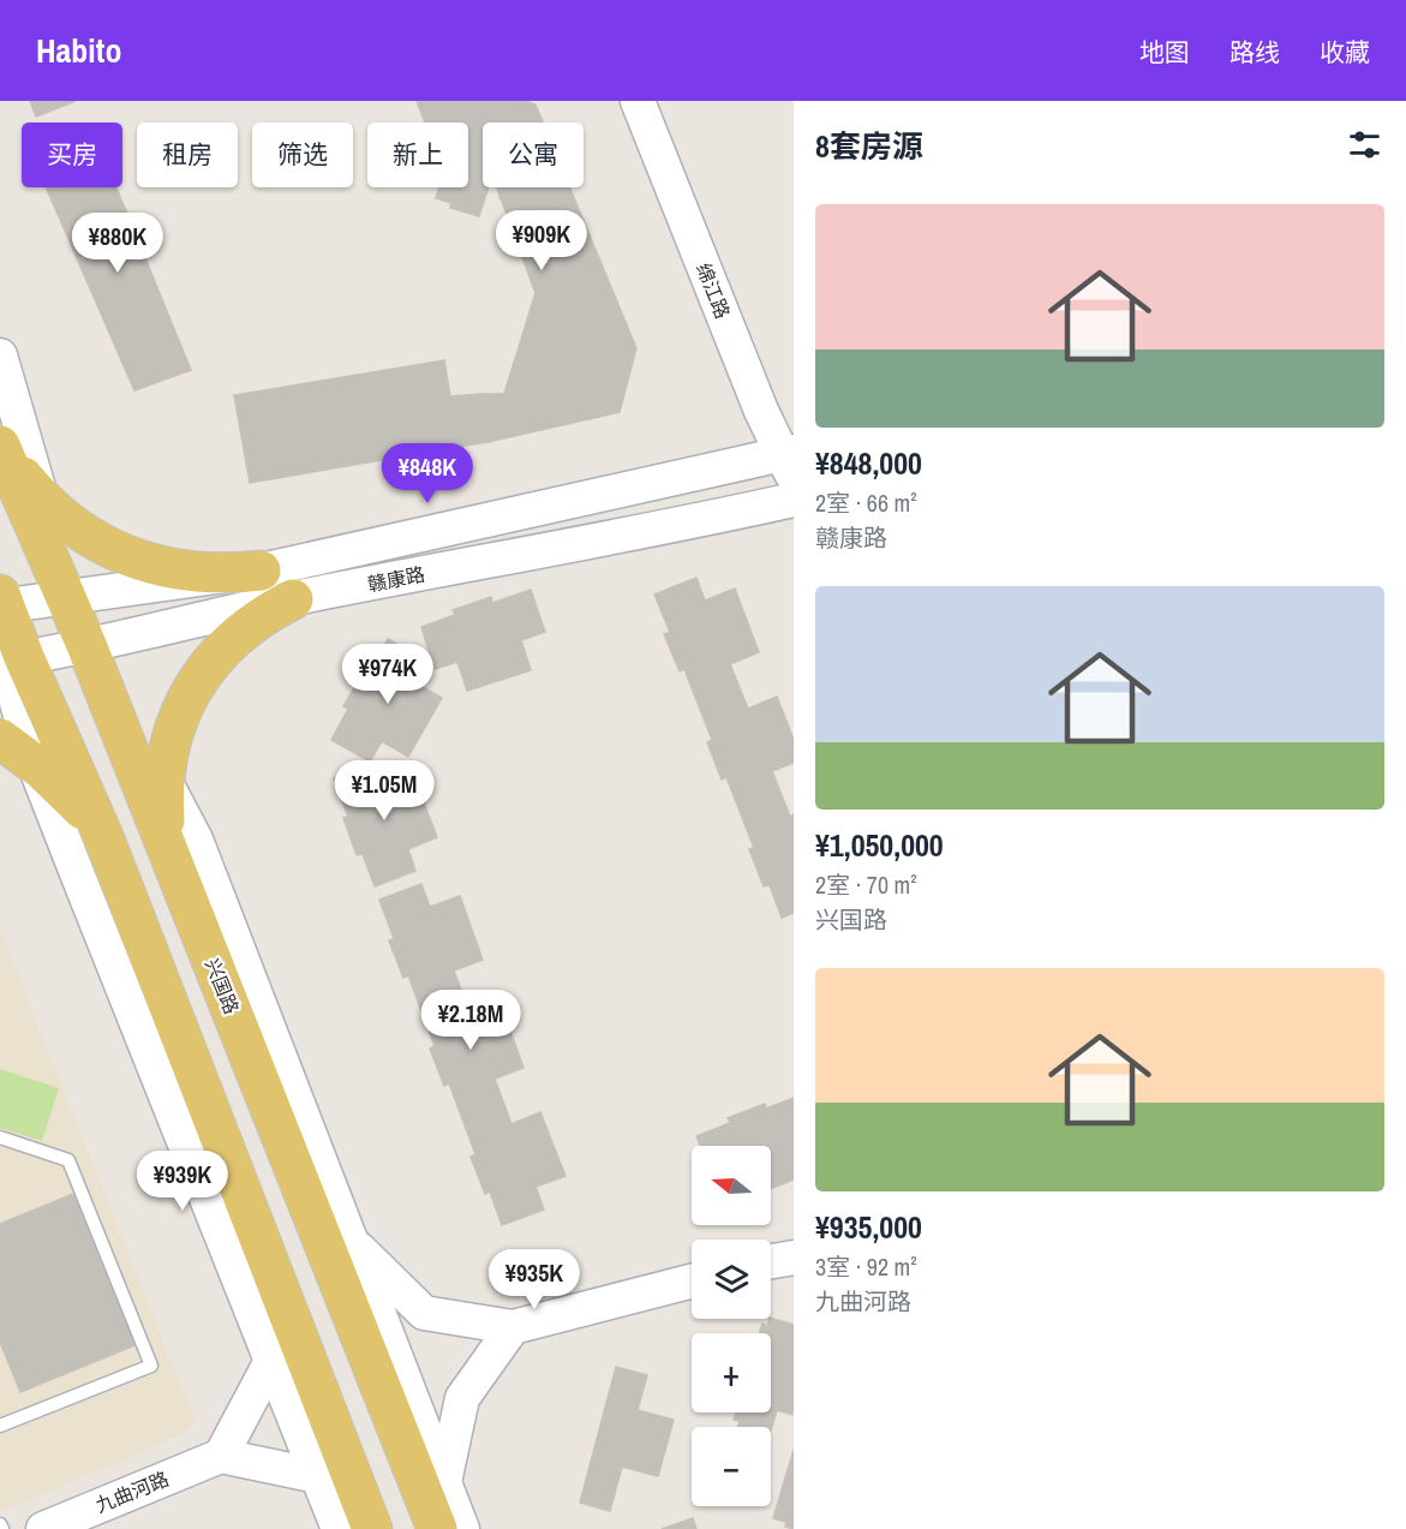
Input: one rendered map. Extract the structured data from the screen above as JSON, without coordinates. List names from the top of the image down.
{
  "streets": {
    "main road": ["兴国路"],
    "street": ["绵江路", "赣康路", "九曲河路"]
  },
  "crossings": [
    ["绵江路", "赣康路"],
    ["赣康路", "兴国路"]
  ],
  "north": "left",
  "page": {
    "header": "Habito",
    "nav": ["地图", "路线", "收藏"],
    "heading": "8套房源",
    "chip": [
      "买房",
      "租房",
      "筛选",
      "新上",
      "公寓"
    ],
    "list": [
      {
        "name": "¥848,000",
        "note": "2室 · 66 m² · 赣康路"
      },
      {
        "name": "¥1,050,000",
        "note": "2室 · 70 m² · 兴国路"
      },
      {
        "name": "¥935,000",
        "note": "3室 · 92 m² · 九曲河路"
      }
    ],
    "price": [
      "¥909K",
      "¥880K",
      "¥848K",
      "¥974K",
      "¥1.05M",
      "¥2.18M",
      "¥939K",
      "¥935K"
    ],
    "map_buttons": ["+", "−"]
  }
}
